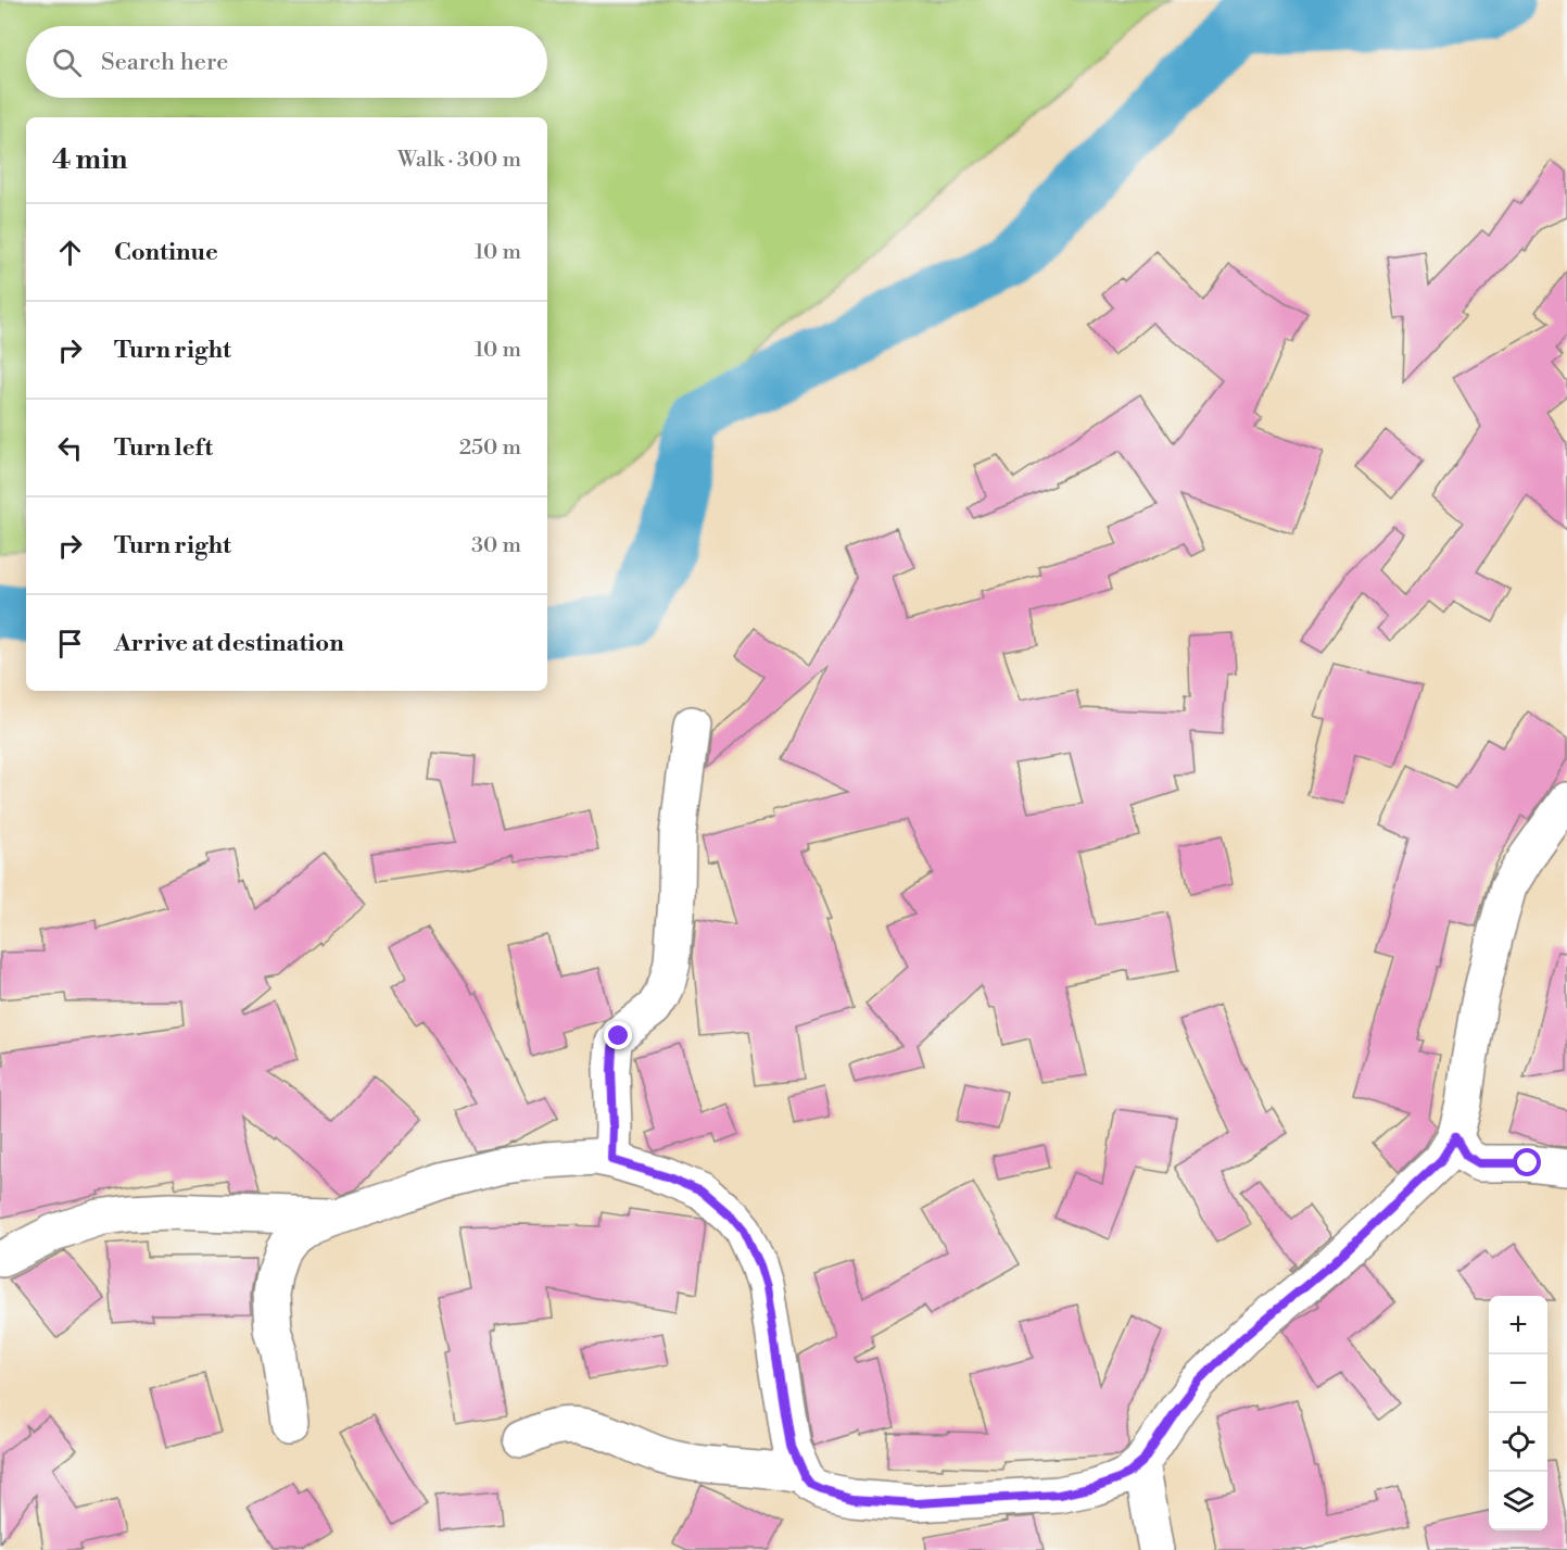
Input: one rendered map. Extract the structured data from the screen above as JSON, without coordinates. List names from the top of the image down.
{
  "page": {
    "search": "Search here",
    "heading": ["4 min", "Walk · 300 m"],
    "list": [
      ["Continue", "10 m"],
      ["Turn right", "10 m"],
      ["Turn left", "250 m"],
      ["Turn right", "30 m"],
      "Arrive at destination"
    ],
    "map_buttons": ["+", "−"]
  }
}
